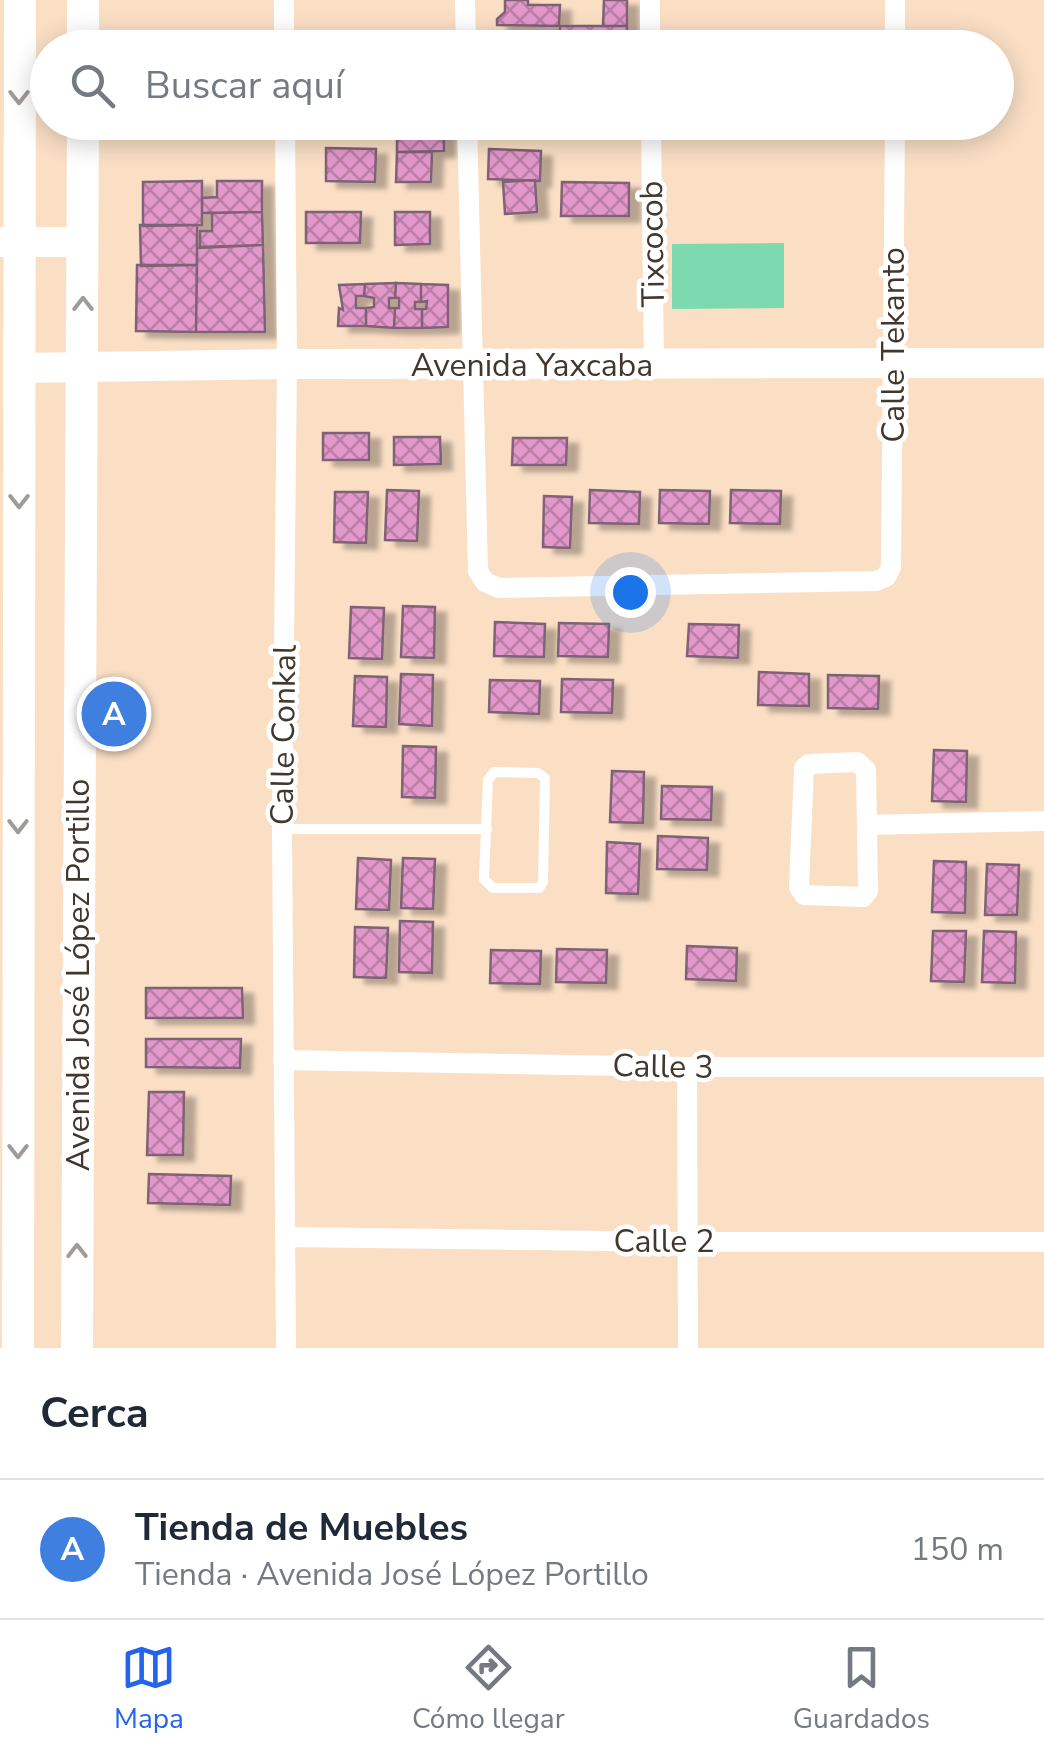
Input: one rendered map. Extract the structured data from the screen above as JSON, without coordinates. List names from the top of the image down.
{
  "streets": {
    "main road": ["Avenida José López Portillo"],
    "street": [
      "Tixcocob",
      "Calle Tekanto",
      "Avenida Yaxcaba",
      "Calle Conkal",
      "Calle 3",
      "Calle 2"
    ]
  },
  "crossings": [
    ["Tixcocob", "Avenida Yaxcaba"],
    ["Calle Tekanto", "Avenida Yaxcaba"],
    ["Avenida Yaxcaba", "Calle Conkal"],
    ["Avenida Yaxcaba", "Avenida José López Portillo"],
    ["Calle Conkal", "Calle 3"],
    ["Calle Conkal", "Calle 2"]
  ],
  "page": {
    "search": "Buscar aquí",
    "pins": "A",
    "heading": "Cerca",
    "list": [
      {
        "mark": "A",
        "name": "Tienda de Muebles",
        "note": "Tienda · Avenida José López Portillo",
        "value": "150 m"
      }
    ],
    "nav": ["Mapa", "Cómo llegar", "Guardados"]
  }
}
